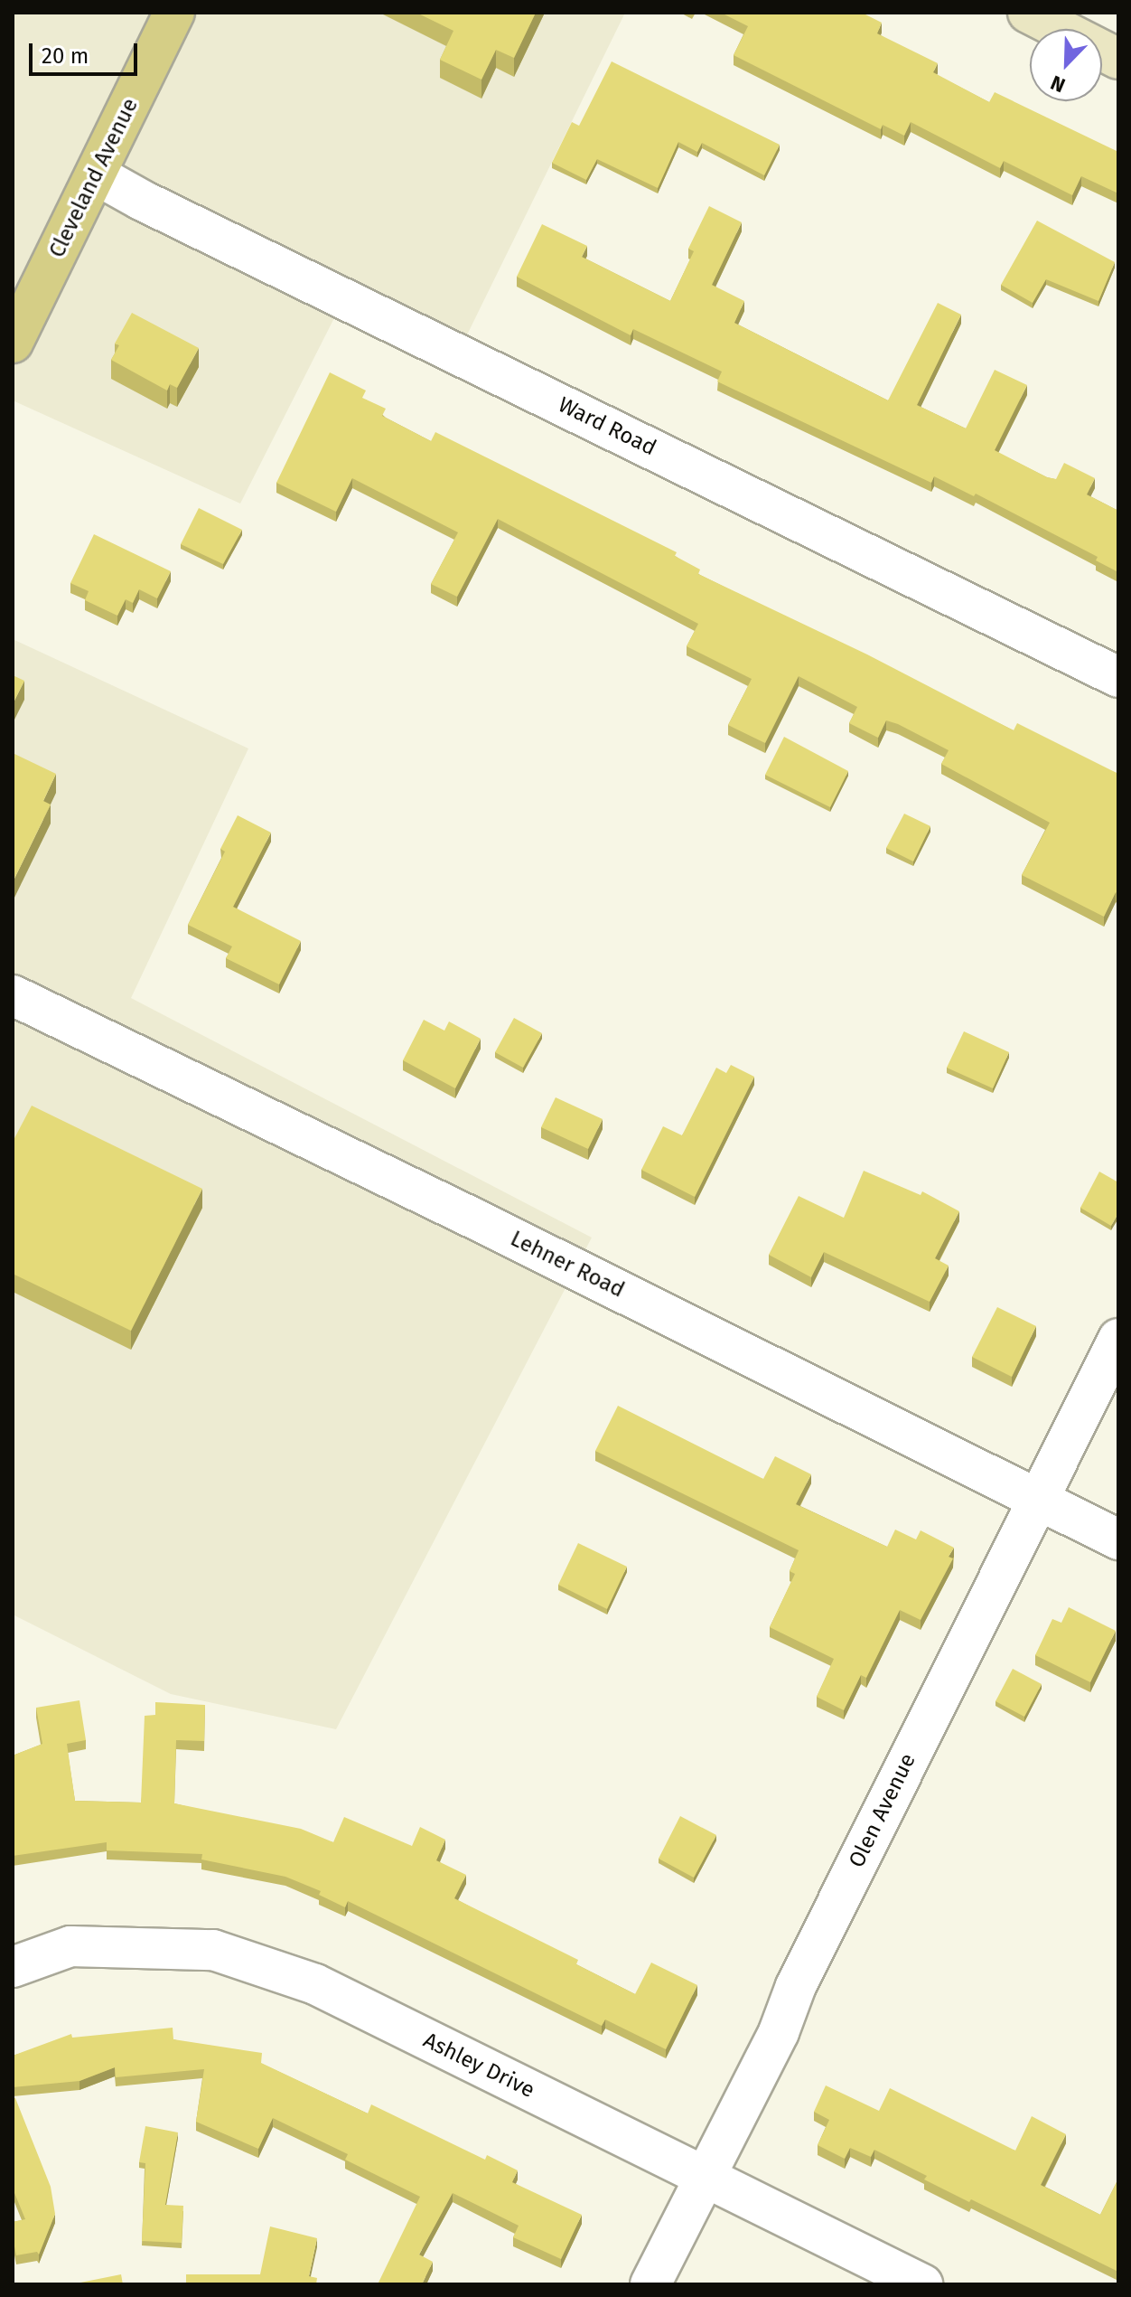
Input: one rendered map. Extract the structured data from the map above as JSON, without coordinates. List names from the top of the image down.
{
  "streets": {
    "main road": ["Cleveland Avenue"],
    "street": [
      "Ward Road",
      "Lehner Road",
      "Olen Avenue",
      "Ashley Drive"
    ]
  },
  "crossings": [
    ["Cleveland Avenue", "Ward Road"],
    ["Lehner Road", "Olen Avenue"],
    ["Olen Avenue", "Ashley Drive"]
  ],
  "scale_bar": "20 m",
  "north": "bottom left"
}
